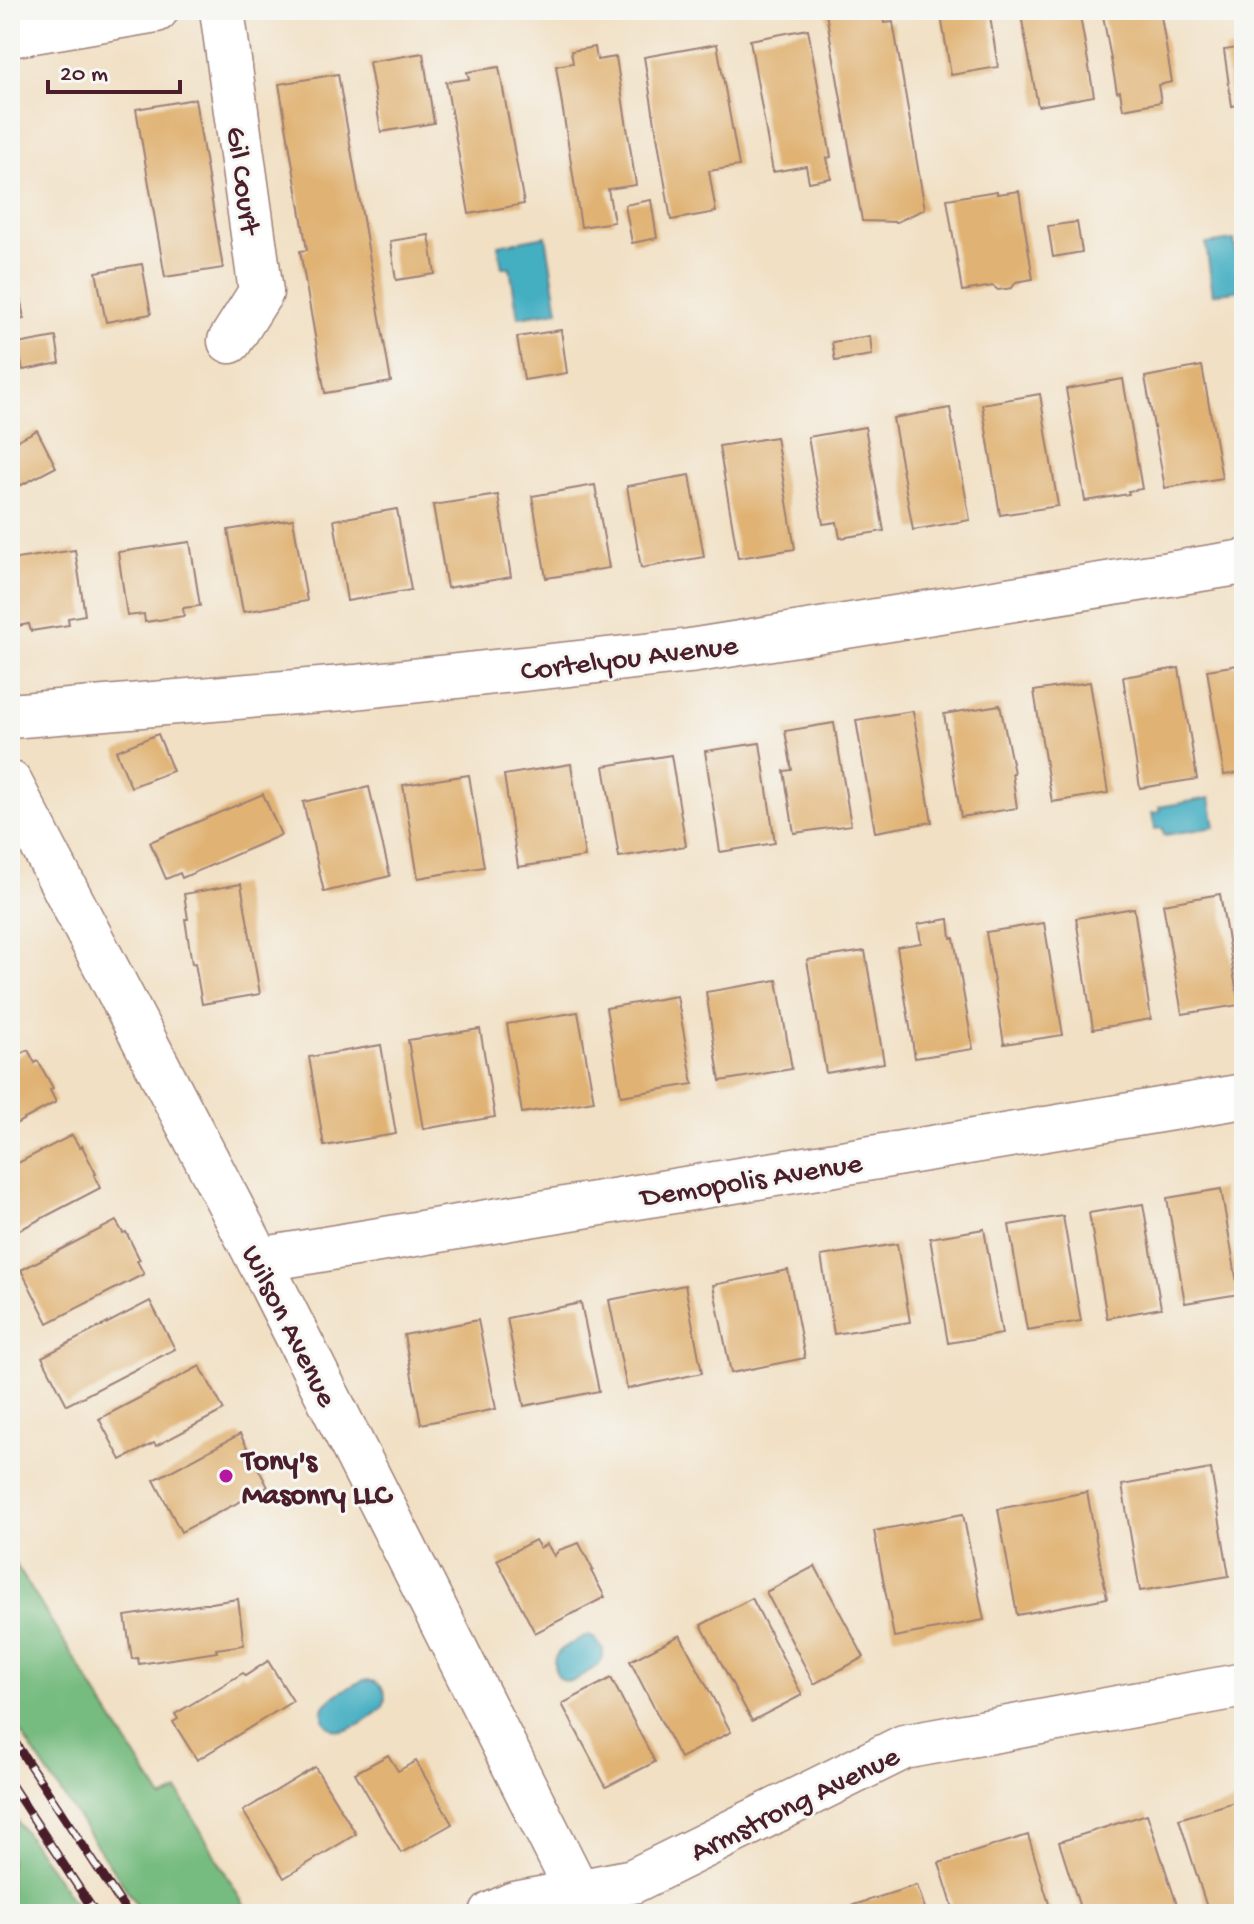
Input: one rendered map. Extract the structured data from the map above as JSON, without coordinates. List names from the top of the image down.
{
  "streets": {
    "street": [
      "Gil Court",
      "Cortelyou Avenue",
      "Demopolis Avenue",
      "Wilson Avenue",
      "Armstrong Avenue"
    ]
  },
  "crossings": [
    ["Demopolis Avenue", "Wilson Avenue"],
    ["Wilson Avenue", "Armstrong Avenue"]
  ],
  "places": ["Tony's Masonry LLC"],
  "scale_bar": "20 m"
}
